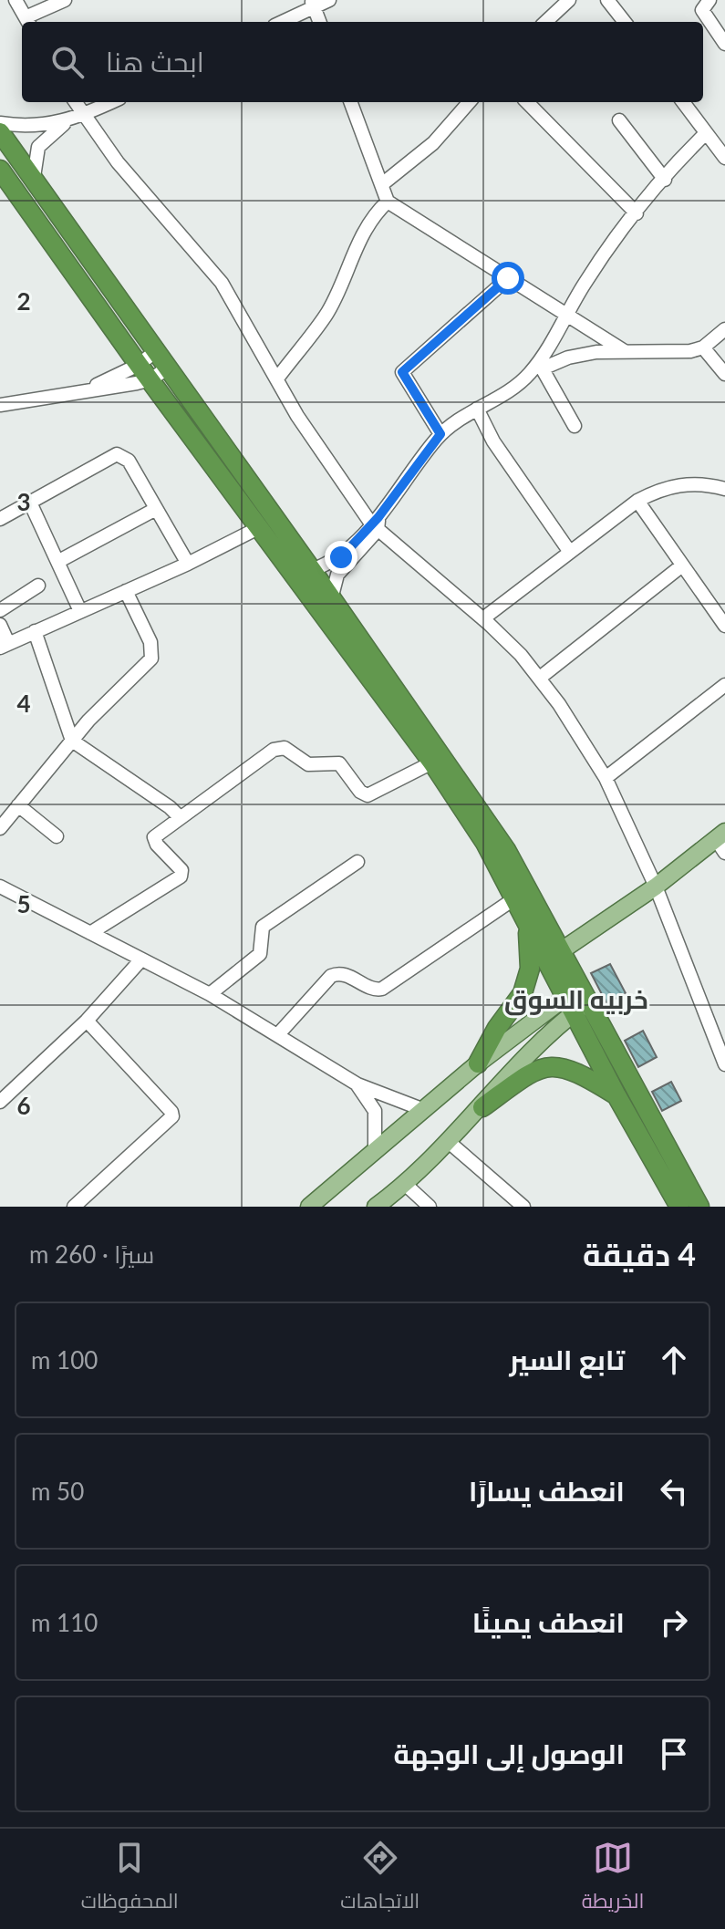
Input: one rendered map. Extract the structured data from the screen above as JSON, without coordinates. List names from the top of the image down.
{
  "districts": ["خربیه السوق"],
  "page": {
    "search": "ابحث هنا",
    "heading": ["4 دقيقة", "سيرًا · 260 m"],
    "list": [
      ["تابع السير", "100 m"],
      ["انعطف يسارًا", "50 m"],
      ["انعطف يمينًا", "110 m"],
      "الوصول إلى الوجهة"
    ],
    "nav": ["الخريطة", "الاتجاهات", "المحفوظات"]
  },
  "grid": {
    "rows": [
      "2",
      "3",
      "4",
      "5",
      "6"
    ]
  }
}
